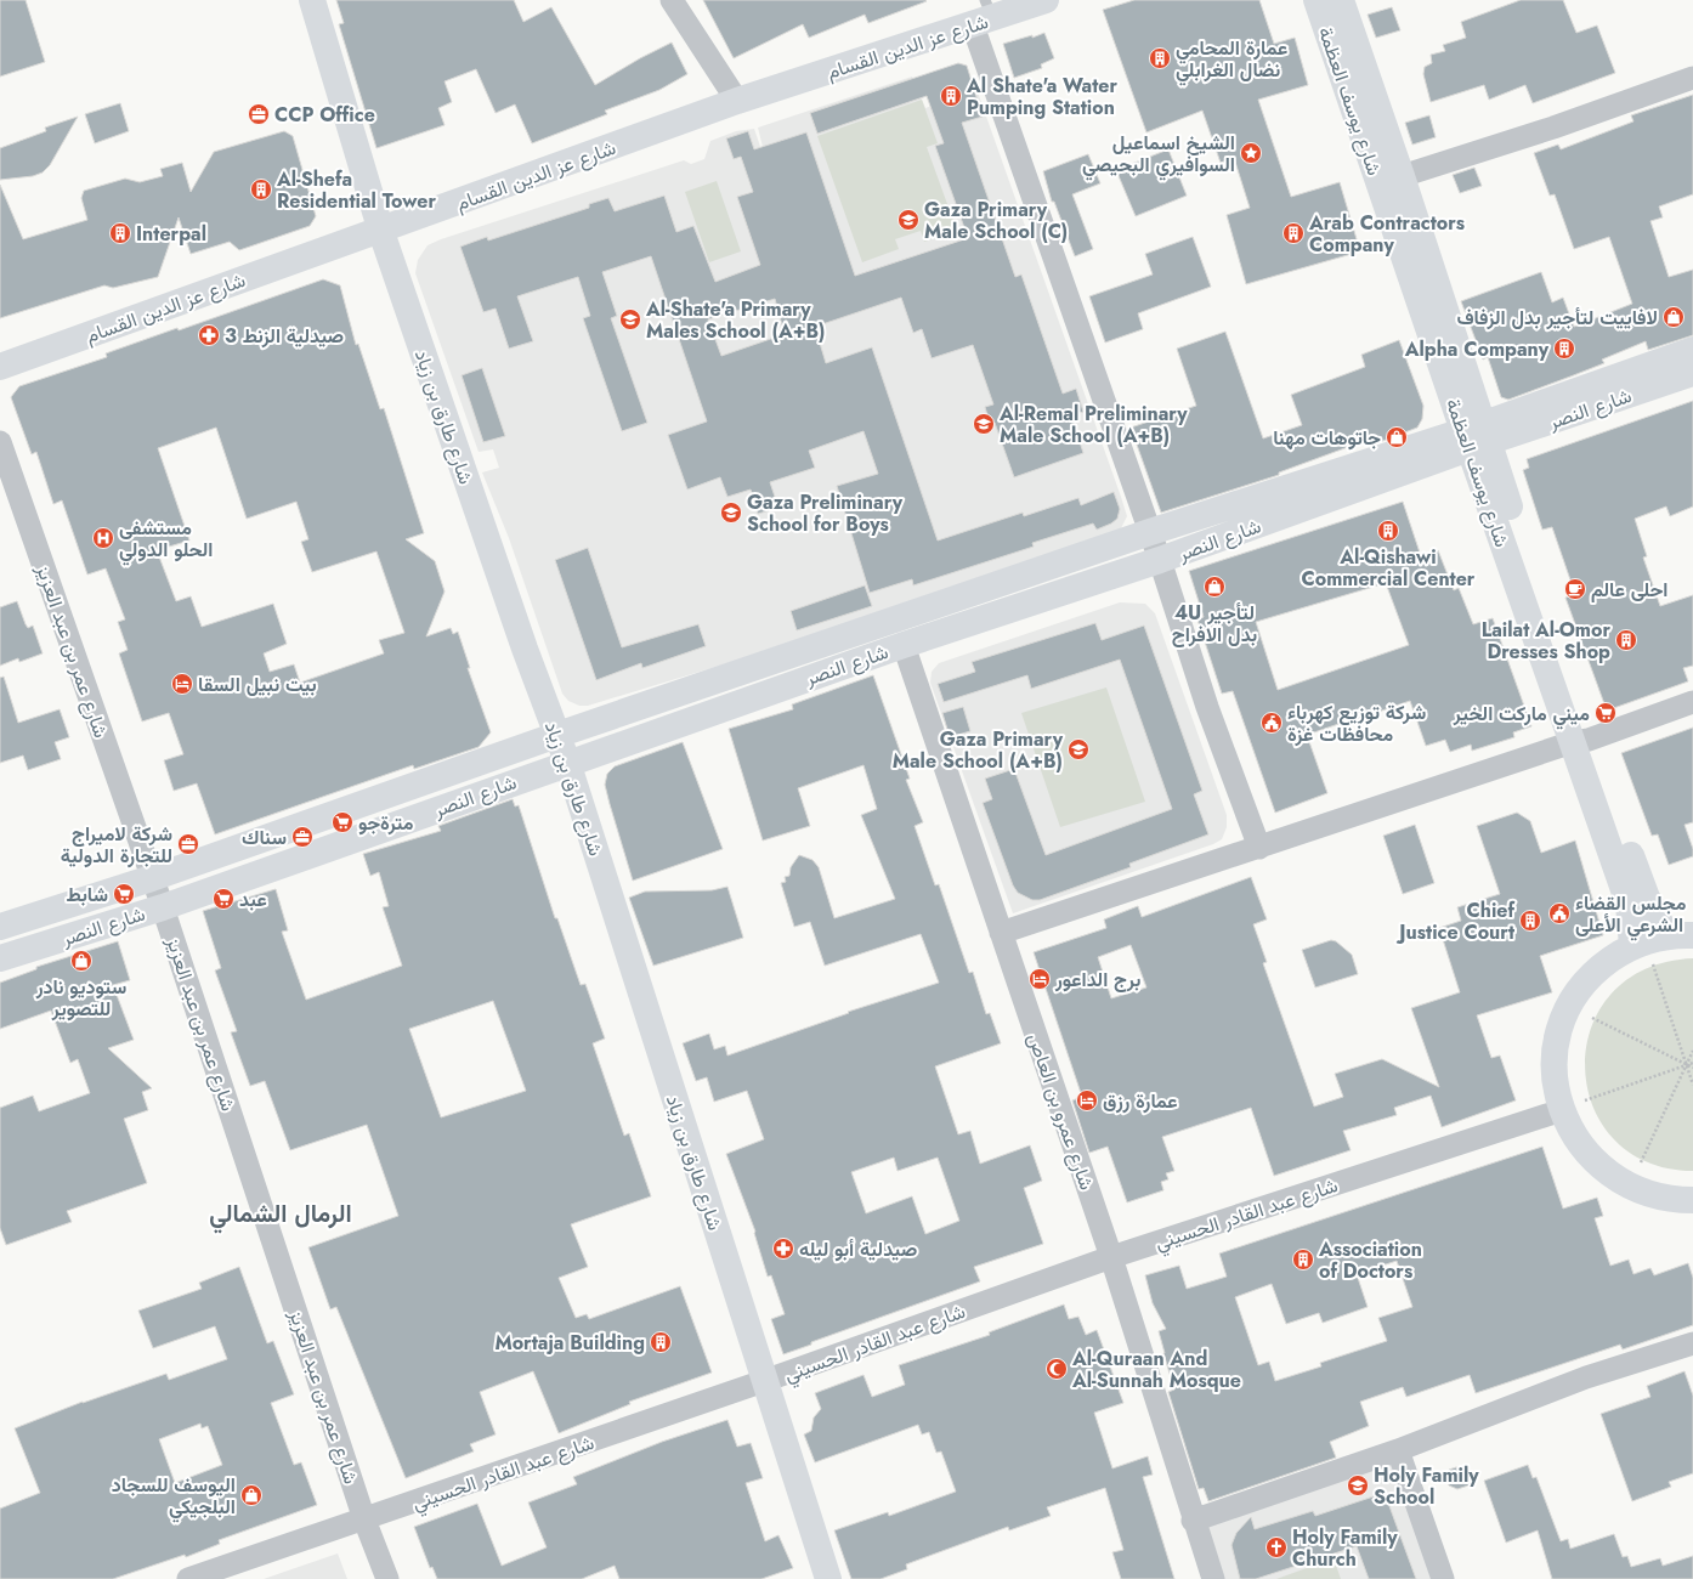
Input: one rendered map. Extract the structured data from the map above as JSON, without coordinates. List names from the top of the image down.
{
  "streets": {
    "main road": [
      "شارع عز الدين القسام",
      "شارع يوسف العظمة",
      "شارع النصر",
      "شارع طارق بن زياد"
    ],
    "street": ["شارع عمر بن عبد العزيز", "شارع عمرو بن العاص", "شارع عبد القادر الحسيني"]
  },
  "crossings": [
    ["شارع عز الدين القسام", "شارع طارق بن زياد"],
    ["شارع يوسف العظمة", "شارع النصر"],
    ["شارع النصر", "شارع طارق بن زياد"],
    ["شارع النصر", "شارع عمر بن عبد العزيز"],
    ["شارع النصر", "شارع عمرو بن العاص"],
    ["شارع طارق بن زياد", "شارع عبد القادر الحسيني"],
    ["شارع عمر بن عبد العزيز", "شارع عبد القادر الحسيني"],
    ["شارع عمرو بن العاص", "شارع عبد القادر الحسيني"]
  ],
  "districts": ["الرمال الشمالي"],
  "places": {
    "building": [
      "عمارة المحامي نضال الغرابلي",
      "Al Shate'a Water Pumping Station",
      "Al-Shefa Residential Tower",
      "Interpal",
      "Arab Contractors Company",
      "Alpha Company",
      "Al-Qishawi Commercial Center",
      "Lailat Al-Omor Dresses Shop",
      "Chief Justice Court",
      "Association of Doctors",
      "Mortaja Building"
    ],
    "office": ["CCP Office", "سناك", "شركة لاميراج للتجارة الدولية"],
    "place": ["الشيخ اسماعيل السوافيري البحيصي"],
    "school or university": [
      "Gaza Primary Male School (C)",
      "Al-Shate'a Primary Males School (A+B)",
      "Al-Remal Preliminary Male School (A+B)",
      "Gaza Preliminary School for Boys",
      "Gaza Primary Male School (A+B)",
      "Holy Family School"
    ],
    "shop": [
      "لافاييت لتأجير بدل الزفاف",
      "جاتوهات مهنا",
      "4U لتأجير بدل الافراح",
      "ستوديو نادر للتصوير",
      "اليوسف للسجاد البلجيكي"
    ],
    "pharmacy": ["صيدلية الزنط 3", "صيدلية أبو ليله"],
    "hospital": ["مستشفى الحلو الدولي"],
    "cafe": ["احلى عالم"],
    "hotel": ["بيت نبيل السقا", "برج الداعور", "عمارة رزق"],
    "supermarket": [
      "ميني ماركت الخير",
      "مترةجو",
      "شابط",
      "عبد"
    ],
    "public building": ["شركة توزيع كهرباء محافظات غزة", "مجلس القضاء الشرعي الأعلى"],
    "mosque": ["Al-Quraan And Al-Sunnah Mosque"],
    "church": ["Holy Family Church"]
  }
}
